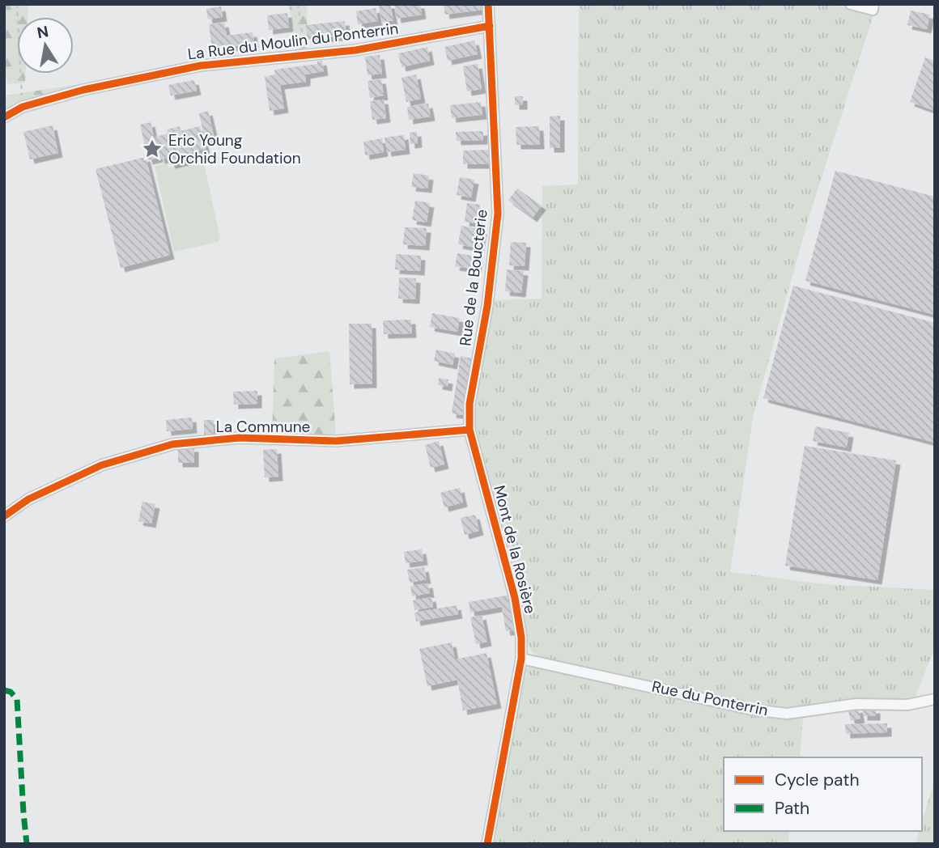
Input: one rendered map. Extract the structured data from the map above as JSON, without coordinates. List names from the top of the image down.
{
  "streets": {
    "street": [
      "La Rue du Moulin du Ponterrin",
      "Rue de la Boucterie",
      "La Commune",
      "Mont de la Rosière",
      "Rue du Ponterrin"
    ]
  },
  "crossings": [
    ["La Rue du Moulin du Ponterrin", "Rue de la Boucterie"],
    ["Rue de la Boucterie", "La Commune"],
    ["Rue de la Boucterie", "Mont de la Rosière"],
    ["La Commune", "Mont de la Rosière"],
    ["Mont de la Rosière", "Rue du Ponterrin"]
  ],
  "places": {
    "place": ["Eric Young Orchid Foundation"]
  },
  "legend": ["Cycle path", "Path"],
  "north": "top"
}
